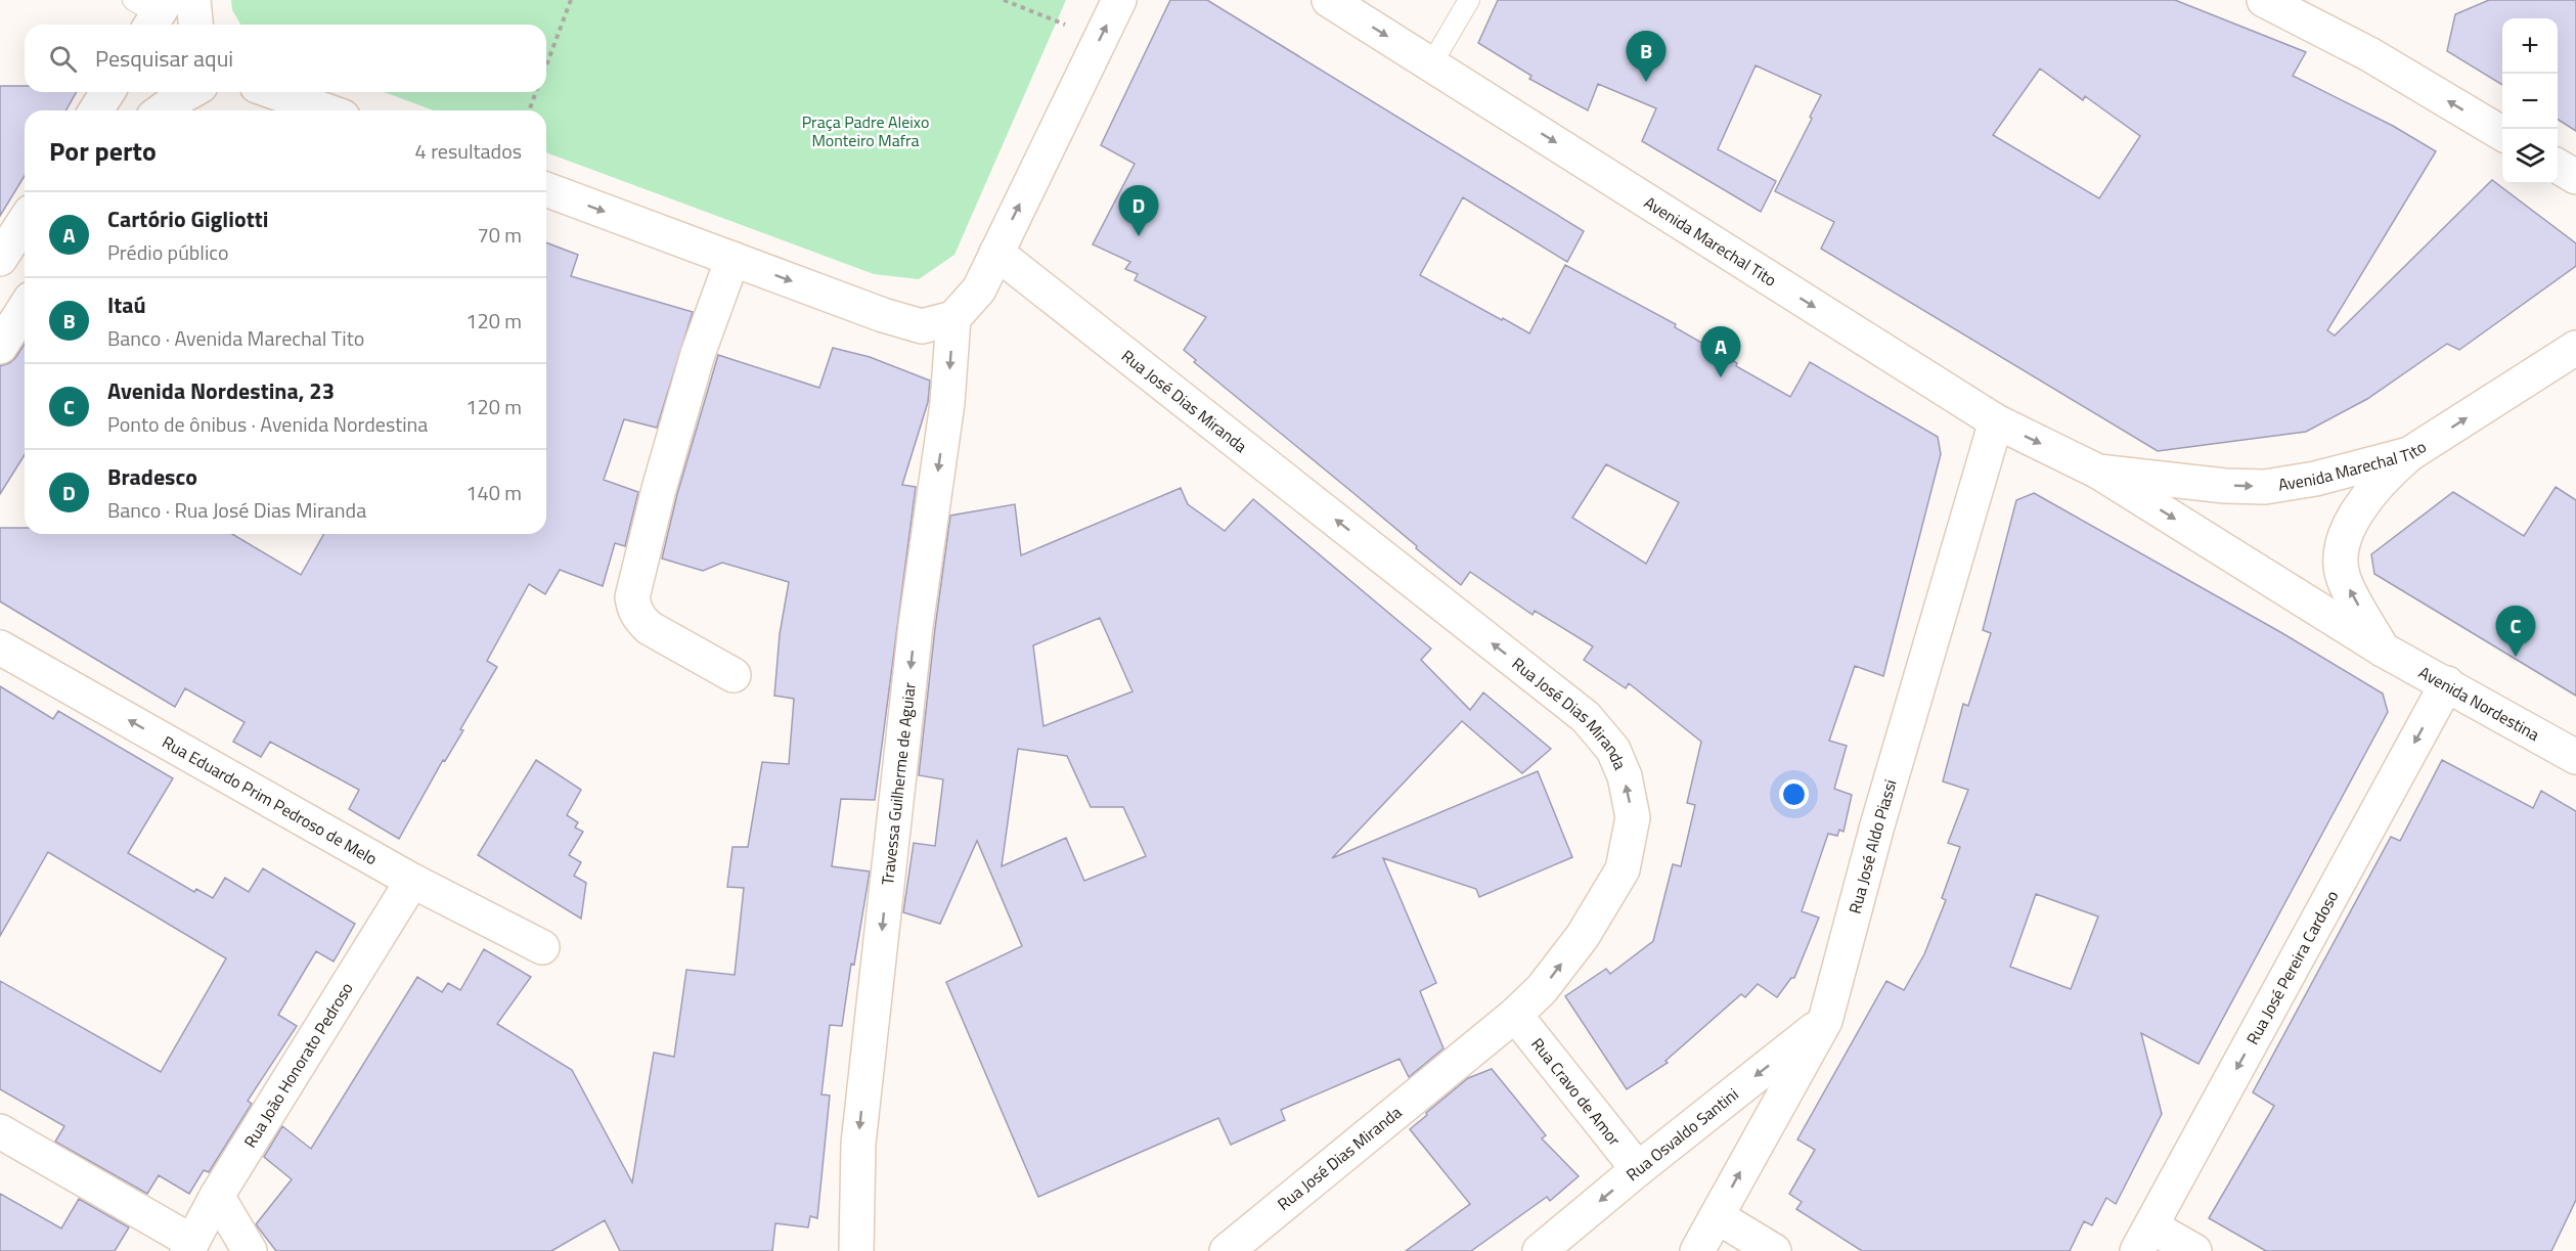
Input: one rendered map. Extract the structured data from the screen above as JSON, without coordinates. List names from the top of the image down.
{
  "streets": {
    "street": [
      "Avenida Marechal Tito",
      "Rua José Dias Miranda",
      "Avenida Nordestina",
      "Travessa Guilherme de Aguiar",
      "Rua Eduardo Prim Pedroso de Melo",
      "Rua José Aldo Piassi",
      "Rua José Pereira Cardoso",
      "Rua João Honorato Pedroso",
      "Rua Cravo de Amor",
      "Rua Osvaldo Santini"
    ]
  },
  "crossings": [
    ["Avenida Marechal Tito", "Avenida Nordestina"],
    ["Avenida Marechal Tito", "Rua José Aldo Piassi"],
    ["Rua José Dias Miranda", "Rua Cravo de Amor"],
    ["Avenida Nordestina", "Rua José Pereira Cardoso"],
    ["Rua Eduardo Prim Pedroso de Melo", "Rua João Honorato Pedroso"],
    ["Rua José Aldo Piassi", "Rua Osvaldo Santini"],
    ["Rua Cravo de Amor", "Rua Osvaldo Santini"]
  ],
  "one_way": [
    "Avenida Marechal Tito",
    "Rua José Dias Miranda",
    "Travessa Guilherme de Aguiar",
    "Rua Eduardo Prim Pedroso de Melo",
    "Rua José Pereira Cardoso",
    "Rua Osvaldo Santini"
  ],
  "parks": ["Praça Padre Aleixo Monteiro Mafra"],
  "page": {
    "map_buttons": ["+", "−"],
    "search": "Pesquisar aqui",
    "pins": [
      "B",
      "D",
      "A",
      "C"
    ],
    "heading": ["Por perto", "4 resultados"],
    "list": [
      {
        "mark": "A",
        "name": "Cartório Gigliotti",
        "note": "Prédio público",
        "value": "70 m"
      },
      {
        "mark": "B",
        "name": "Itaú",
        "note": "Banco · Avenida Marechal Tito",
        "value": "120 m"
      },
      {
        "mark": "C",
        "name": "Avenida Nordestina, 23",
        "note": "Ponto de ônibus · Avenida Nordestina",
        "value": "120 m"
      },
      {
        "mark": "D",
        "name": "Bradesco",
        "note": "Banco · Rua José Dias Miranda",
        "value": "140 m"
      }
    ]
  }
}
